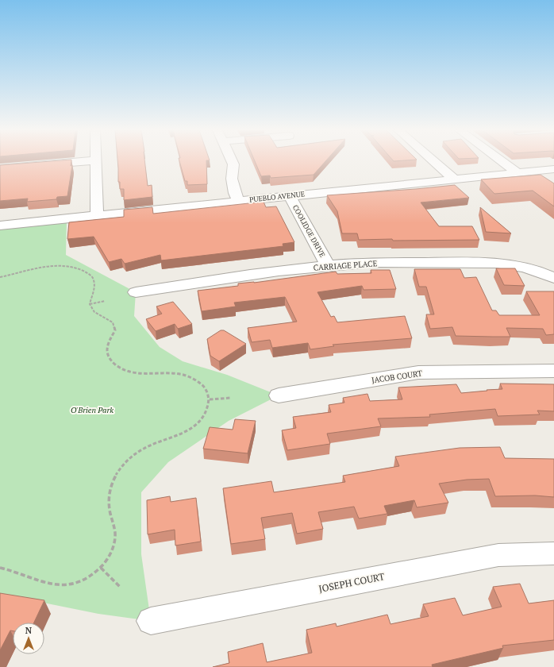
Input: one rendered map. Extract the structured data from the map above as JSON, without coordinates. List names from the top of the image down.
{
  "streets": {
    "street": [
      "PUEBLO AVENUE",
      "COOLIDGE DRIVE",
      "CARRIAGE PLACE",
      "JACOB COURT",
      "JOSEPH COURT"
    ]
  },
  "crossings": [
    ["PUEBLO AVENUE", "COOLIDGE DRIVE"],
    ["COOLIDGE DRIVE", "CARRIAGE PLACE"]
  ],
  "parks": ["O'Brien Park"],
  "north": "top"
}
